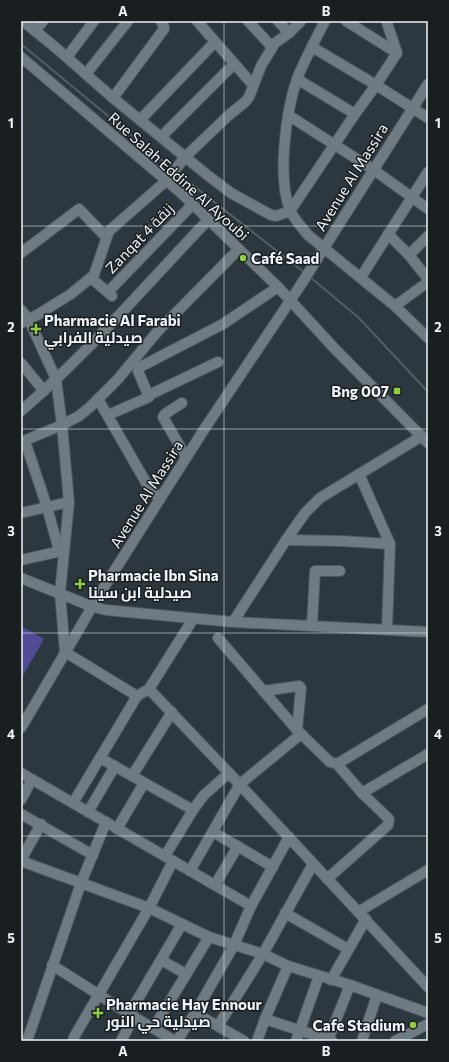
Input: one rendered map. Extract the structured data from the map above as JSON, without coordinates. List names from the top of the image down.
{
  "streets": {
    "street": ["Rue Salah Eddine Al Ayoubi", "Avenue Al Massira", "Zanqat 4 زنقة"]
  },
  "crossings": [
    ["Rue Salah Eddine Al Ayoubi", "Avenue Al Massira"],
    ["Rue Salah Eddine Al Ayoubi", "Zanqat 4 زنقة"]
  ],
  "places": {
    "other": ["Café Saad", "Cafe Stadium"],
    "health": ["Pharmacie Al Farabi صيدلية الفرابي", "Pharmacie Ibn Sina صيدلية ابن سينا", "Pharmacie Hay Ennour صيدلية حي النور"],
    "transit": ["Bng 007"]
  },
  "grid": {
    "columns": ["A", "B"],
    "rows": [
      "1",
      "2",
      "3",
      "4",
      "5"
    ]
  }
}
